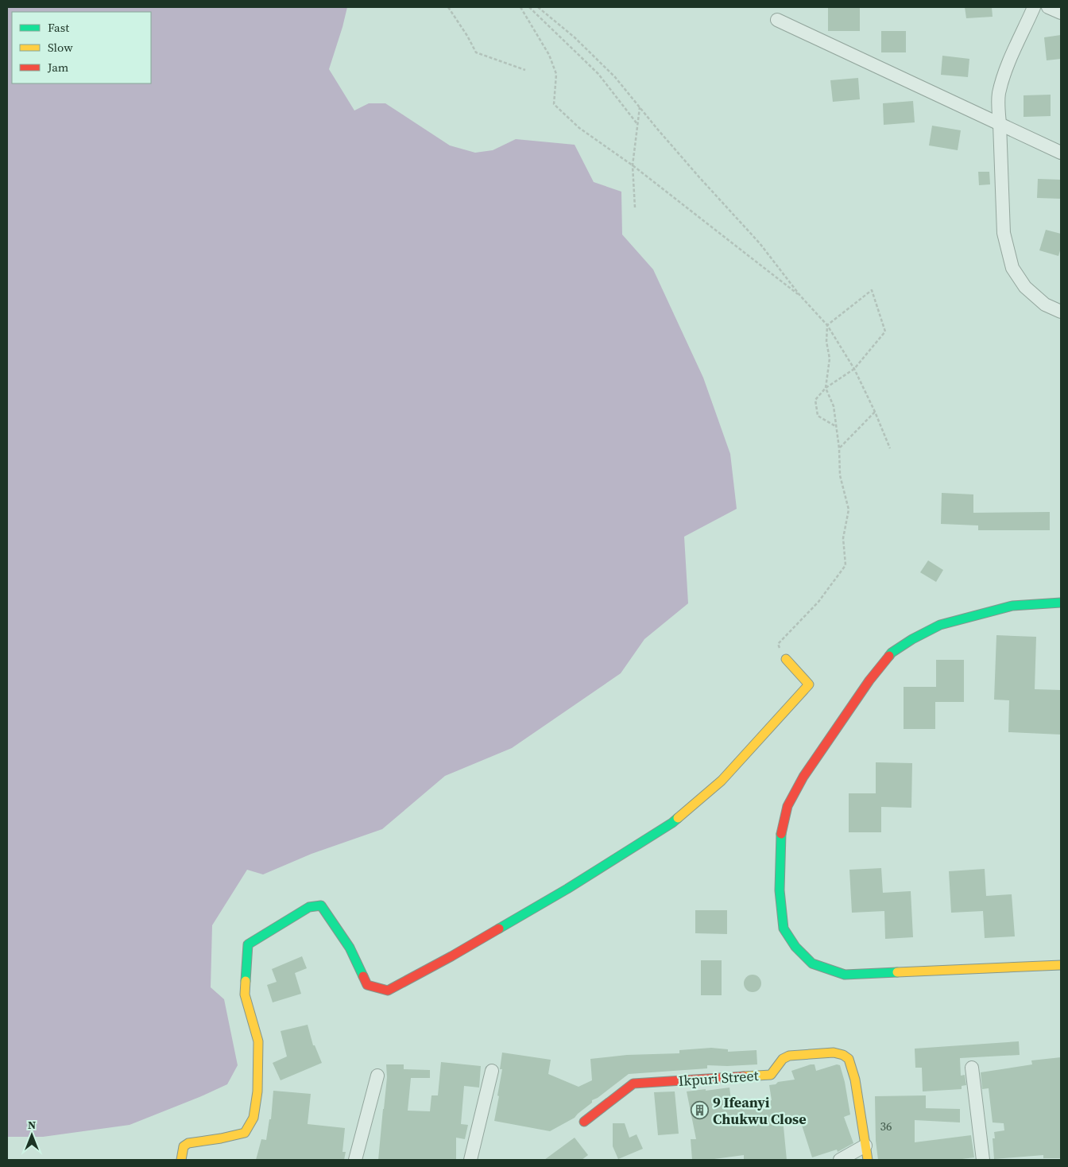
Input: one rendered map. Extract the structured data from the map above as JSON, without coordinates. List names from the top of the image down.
{
  "streets": {
    "street": ["Ikpuri Street"]
  },
  "places": {
    "building": ["9 Ifeanyi Chukwu Close"]
  },
  "house_numbers": ["36"],
  "legend": ["Fast", "Slow", "Jam"],
  "north": "top"
}
